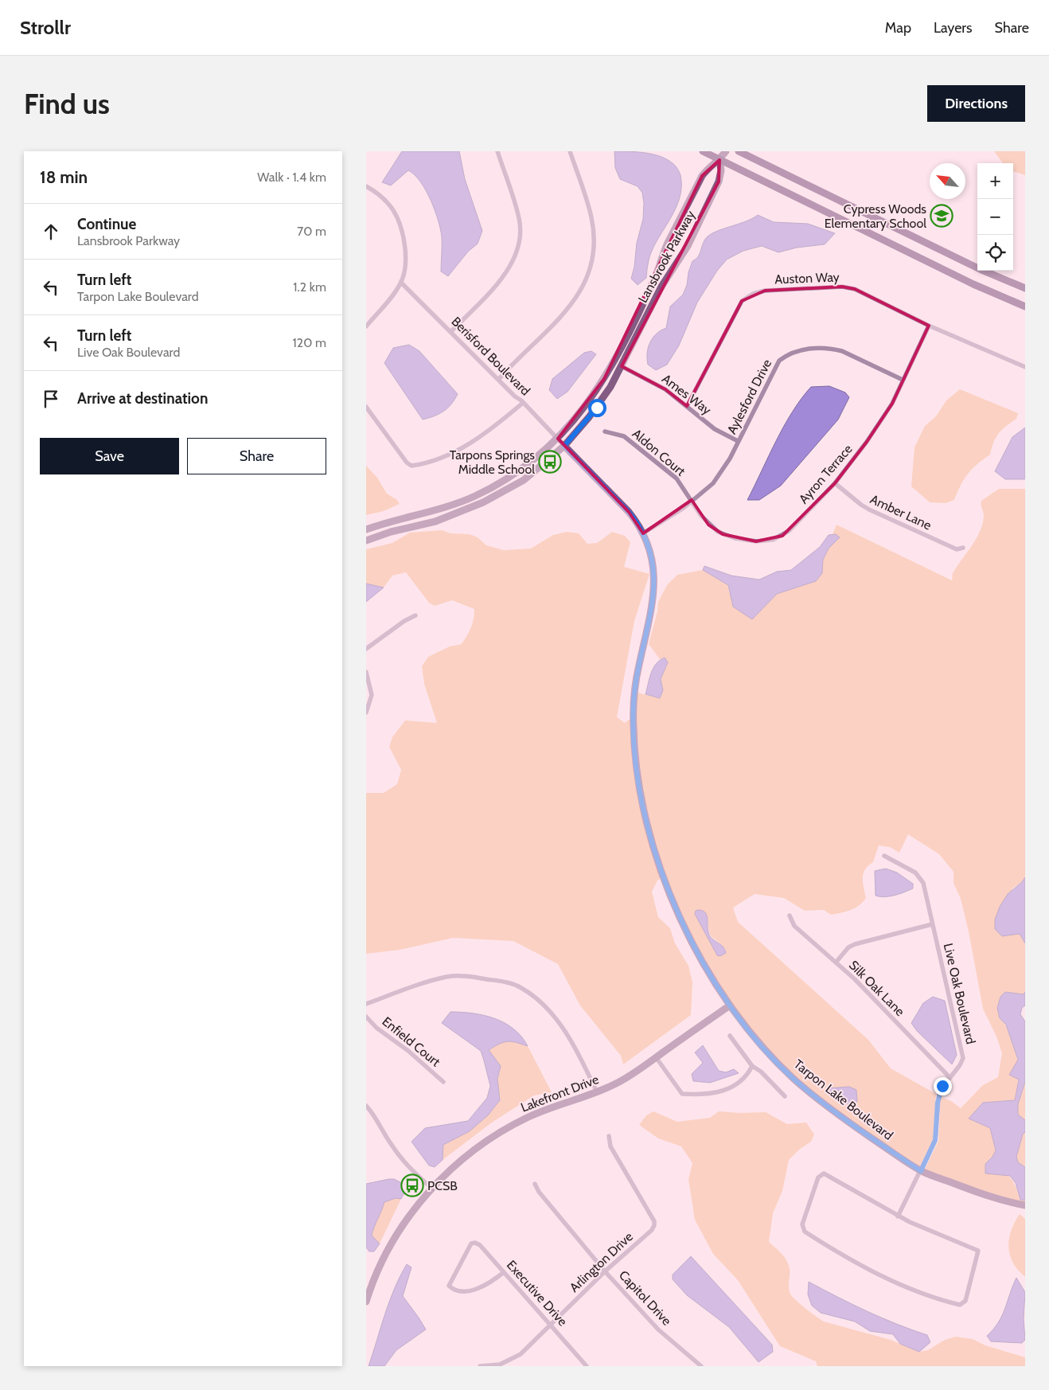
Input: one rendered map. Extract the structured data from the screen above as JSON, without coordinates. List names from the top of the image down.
{
  "streets": {
    "street": [
      "Lansbrook Parkway",
      "Auston Way",
      "Berisford Boulevard",
      "Ames Way",
      "Aylesford Drive",
      "Aldon Court",
      "Ayron Terrace",
      "Amber Lane",
      "Silk Oak Lane",
      "Live Oak Boulevard",
      "Enfield Court",
      "Lakefront Drive",
      "Tarpon Lake Boulevard",
      "Arlington Drive",
      "Executive Drive",
      "Capitol Drive"
    ]
  },
  "crossings": [
    ["Lansbrook Parkway", "Berisford Boulevard"],
    ["Lansbrook Parkway", "Ames Way"],
    ["Lansbrook Parkway", "Tarpon Lake Boulevard"],
    ["Auston Way", "Ames Way"],
    ["Auston Way", "Ayron Terrace"],
    ["Berisford Boulevard", "Tarpon Lake Boulevard"],
    ["Ames Way", "Aylesford Drive"],
    ["Aylesford Drive", "Aldon Court"],
    ["Aylesford Drive", "Ayron Terrace"],
    ["Aylesford Drive", "Tarpon Lake Boulevard"],
    ["Aldon Court", "Ayron Terrace"],
    ["Ayron Terrace", "Amber Lane"],
    ["Silk Oak Lane", "Live Oak Boulevard"],
    ["Live Oak Boulevard", "Tarpon Lake Boulevard"],
    ["Lakefront Drive", "Tarpon Lake Boulevard"],
    ["Arlington Drive", "Executive Drive"],
    ["Arlington Drive", "Capitol Drive"]
  ],
  "places": {
    "school or university": ["Cypress Woods Elementary School"],
    "bus stop": ["Tarpons Springs Middle School", "PCSB"]
  },
  "north": "top left",
  "page": {
    "header": "Strollr",
    "nav": ["Map", "Layers", "Share"],
    "buttons": [
      "Directions",
      ["Save", "Share"]
    ],
    "title": "Find us",
    "heading": ["18 min", "Walk · 1.4 km"],
    "map_buttons": ["+", "−"],
    "list": [
      ["Continue", "Lansbrook Parkway", "70 m"],
      ["Turn left", "Tarpon Lake Boulevard", "1.2 km"],
      ["Turn left", "Live Oak Boulevard", "120 m"],
      "Arrive at destination"
    ]
  }
}
